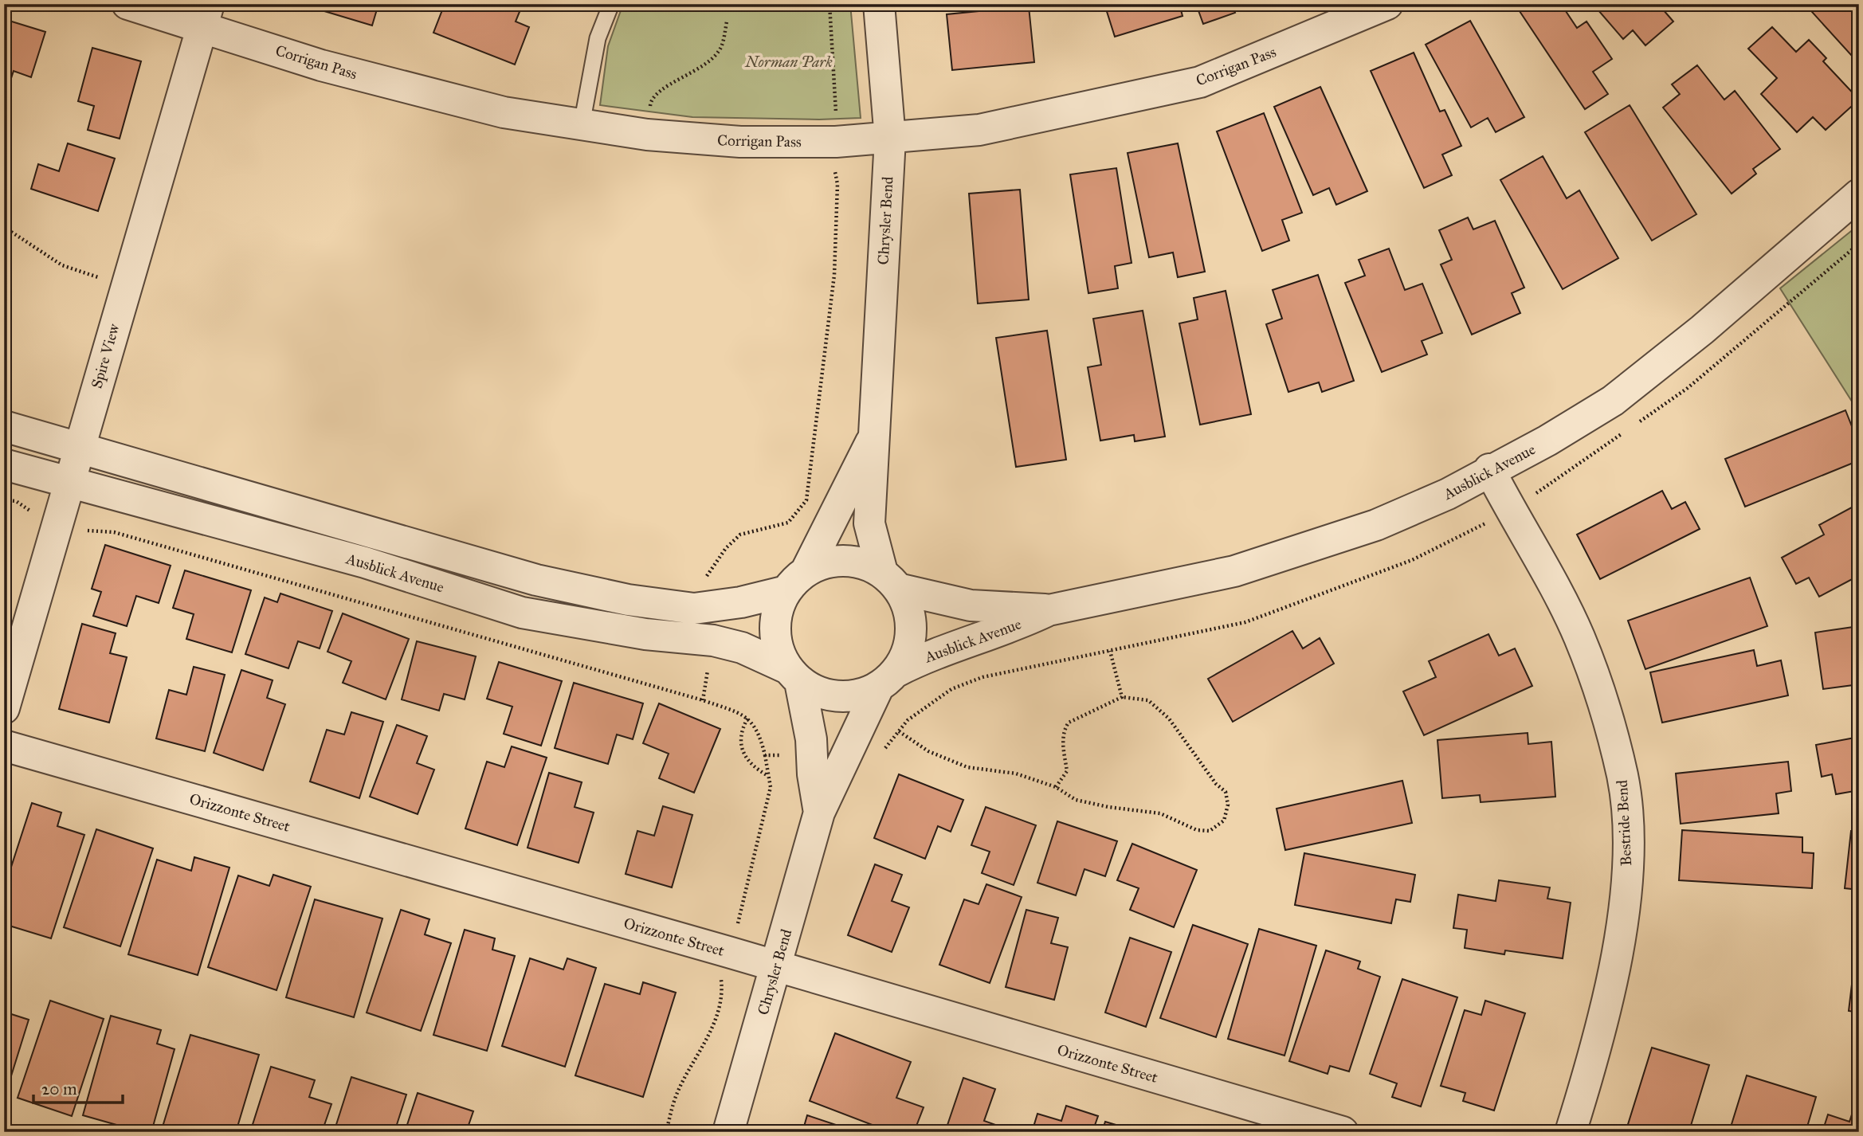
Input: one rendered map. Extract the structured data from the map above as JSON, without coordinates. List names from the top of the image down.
{
  "streets": {
    "street": [
      "Corrigan Pass",
      "Chrysler Bend",
      "Spire View",
      "Ausblick Avenue",
      "Orizzonte Street",
      "Bestride Bend"
    ]
  },
  "crossings": [
    ["Corrigan Pass", "Chrysler Bend"],
    ["Corrigan Pass", "Spire View"],
    ["Chrysler Bend", "Ausblick Avenue"],
    ["Chrysler Bend", "Orizzonte Street"],
    ["Spire View", "Ausblick Avenue"],
    ["Ausblick Avenue", "Bestride Bend"]
  ],
  "parks": ["Norman Park"],
  "scale_bar": "20 m"
}
